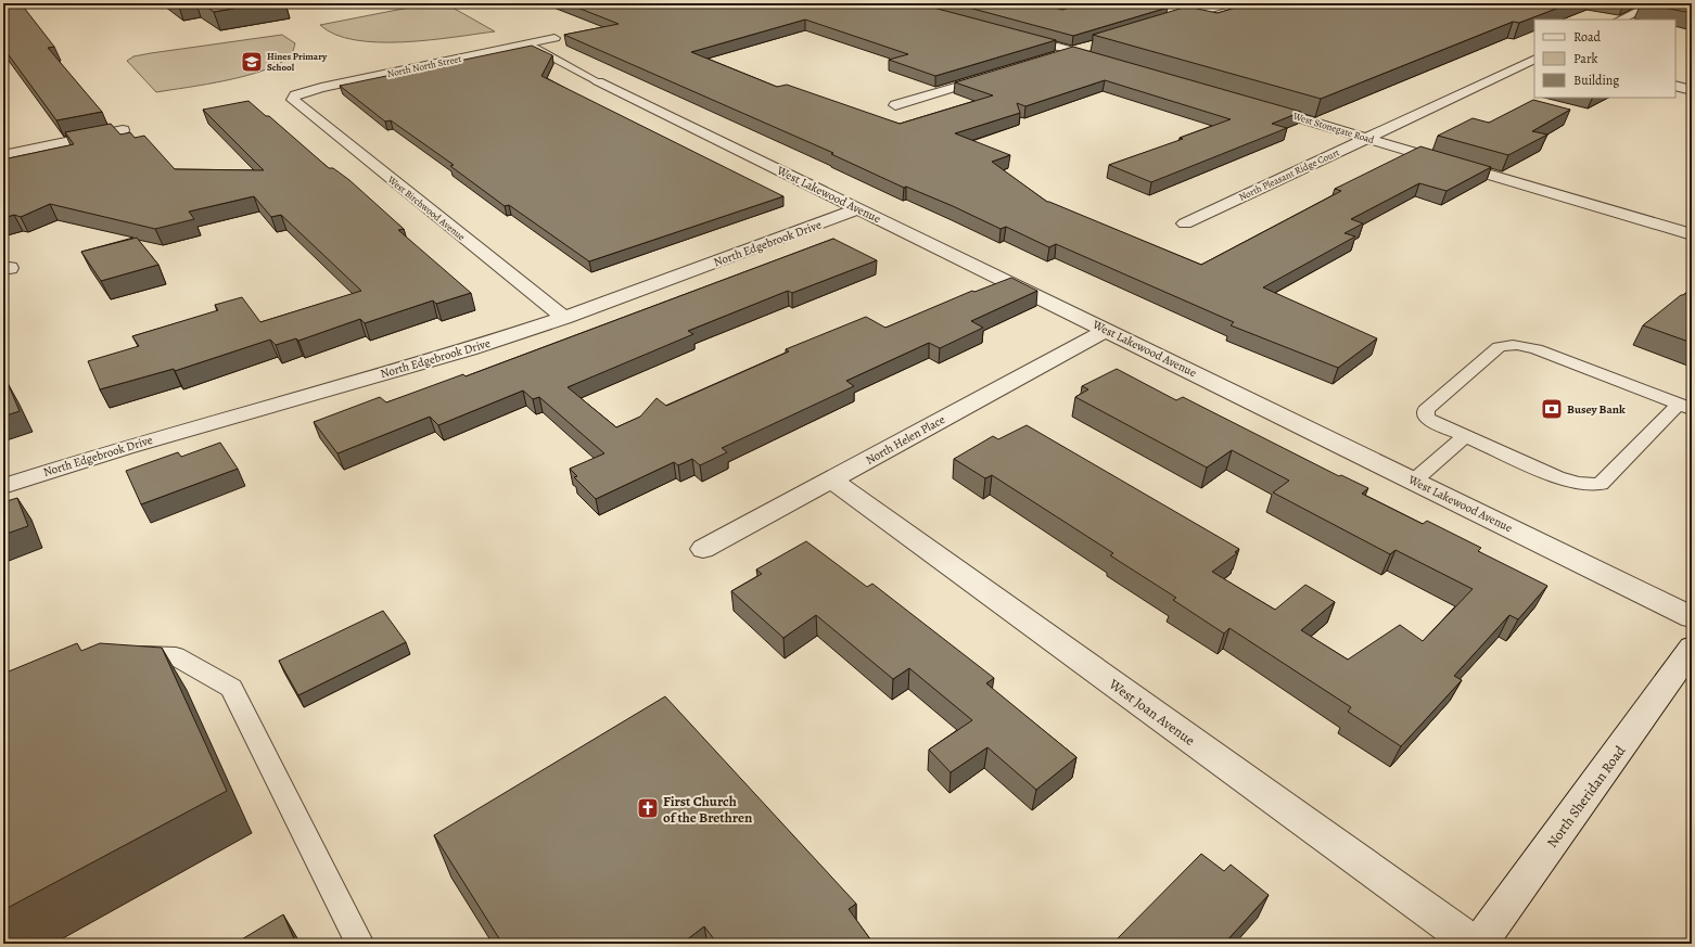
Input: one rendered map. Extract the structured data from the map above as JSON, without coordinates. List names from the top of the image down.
{
  "streets": {
    "street": [
      "North North Street",
      "West Stonegate Road",
      "North Pleasant Ridge Court",
      "West Lakewood Avenue",
      "West Birchwood Avenue",
      "North Edgebrook Drive",
      "North Helen Place",
      "West Joan Avenue",
      "North Sheridan Road"
    ]
  },
  "crossings": [
    ["North North Street", "West Birchwood Avenue"],
    ["West Stonegate Road", "North Pleasant Ridge Court"],
    ["West Lakewood Avenue", "North Edgebrook Drive"],
    ["West Lakewood Avenue", "North Helen Place"],
    ["West Birchwood Avenue", "North Edgebrook Drive"],
    ["North Helen Place", "West Joan Avenue"]
  ],
  "places": {
    "school or university": ["Hines Primary School"],
    "bank": ["Busey Bank"],
    "church": ["First Church of the Brethren"]
  },
  "legend": ["Road", "Park", "Building"]
}
